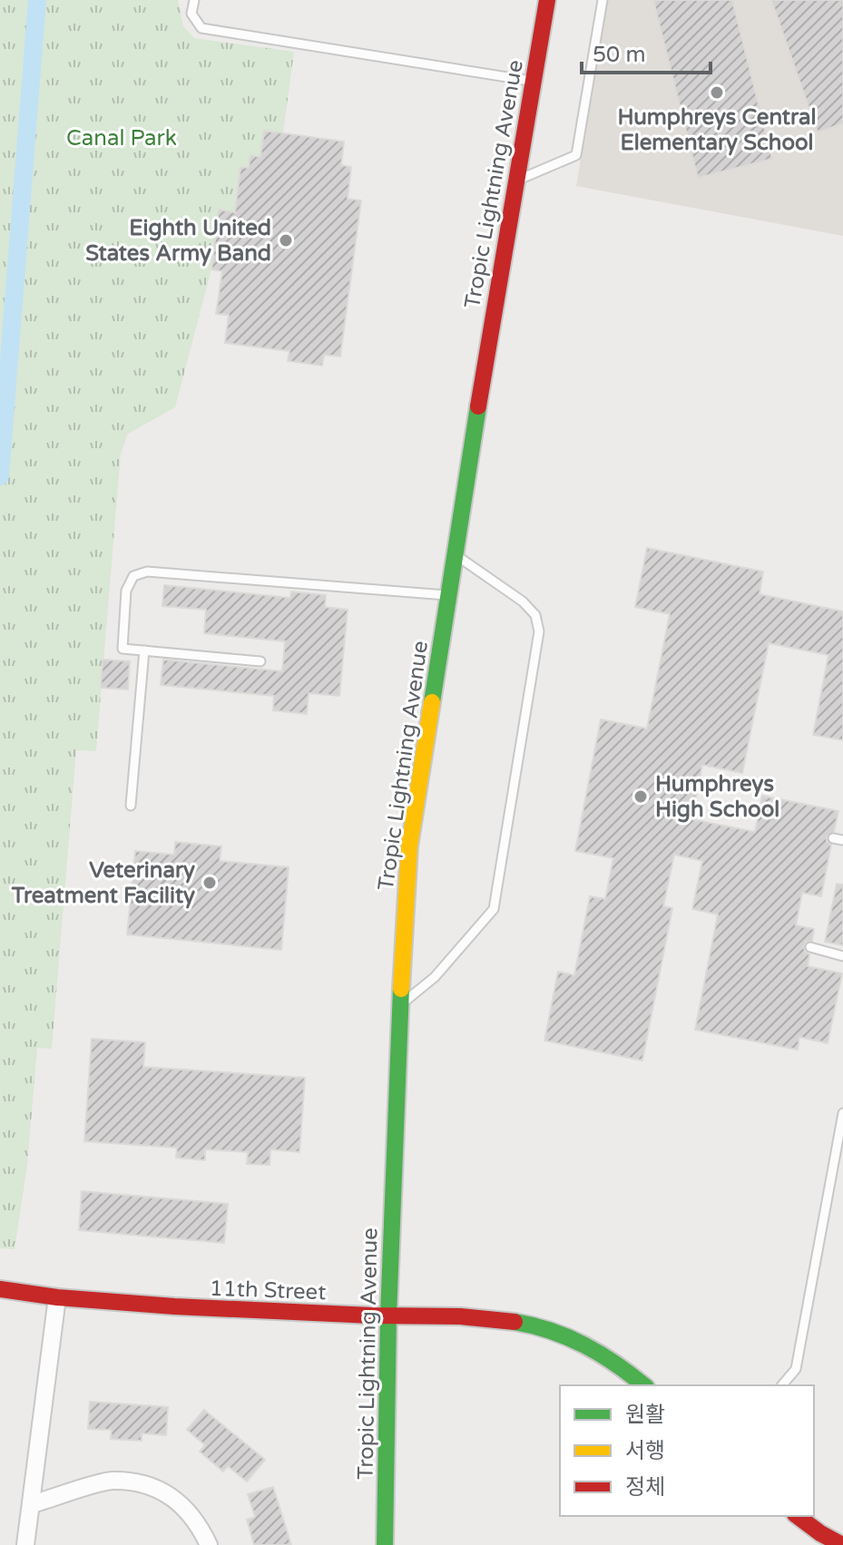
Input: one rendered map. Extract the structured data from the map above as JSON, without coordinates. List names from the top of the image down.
{
  "streets": {
    "main road": ["Tropic Lightning Avenue", "11th Street"]
  },
  "crossings": [
    ["Tropic Lightning Avenue", "11th Street"]
  ],
  "parks": ["Canal Park"],
  "places": [
    "Humphreys Central Elementary School",
    "Eighth United States Army Band",
    "Humphreys High School",
    "Veterinary Treatment Facility"
  ],
  "legend": ["원활", "서행", "정체"],
  "scale_bar": "50 m"
}
